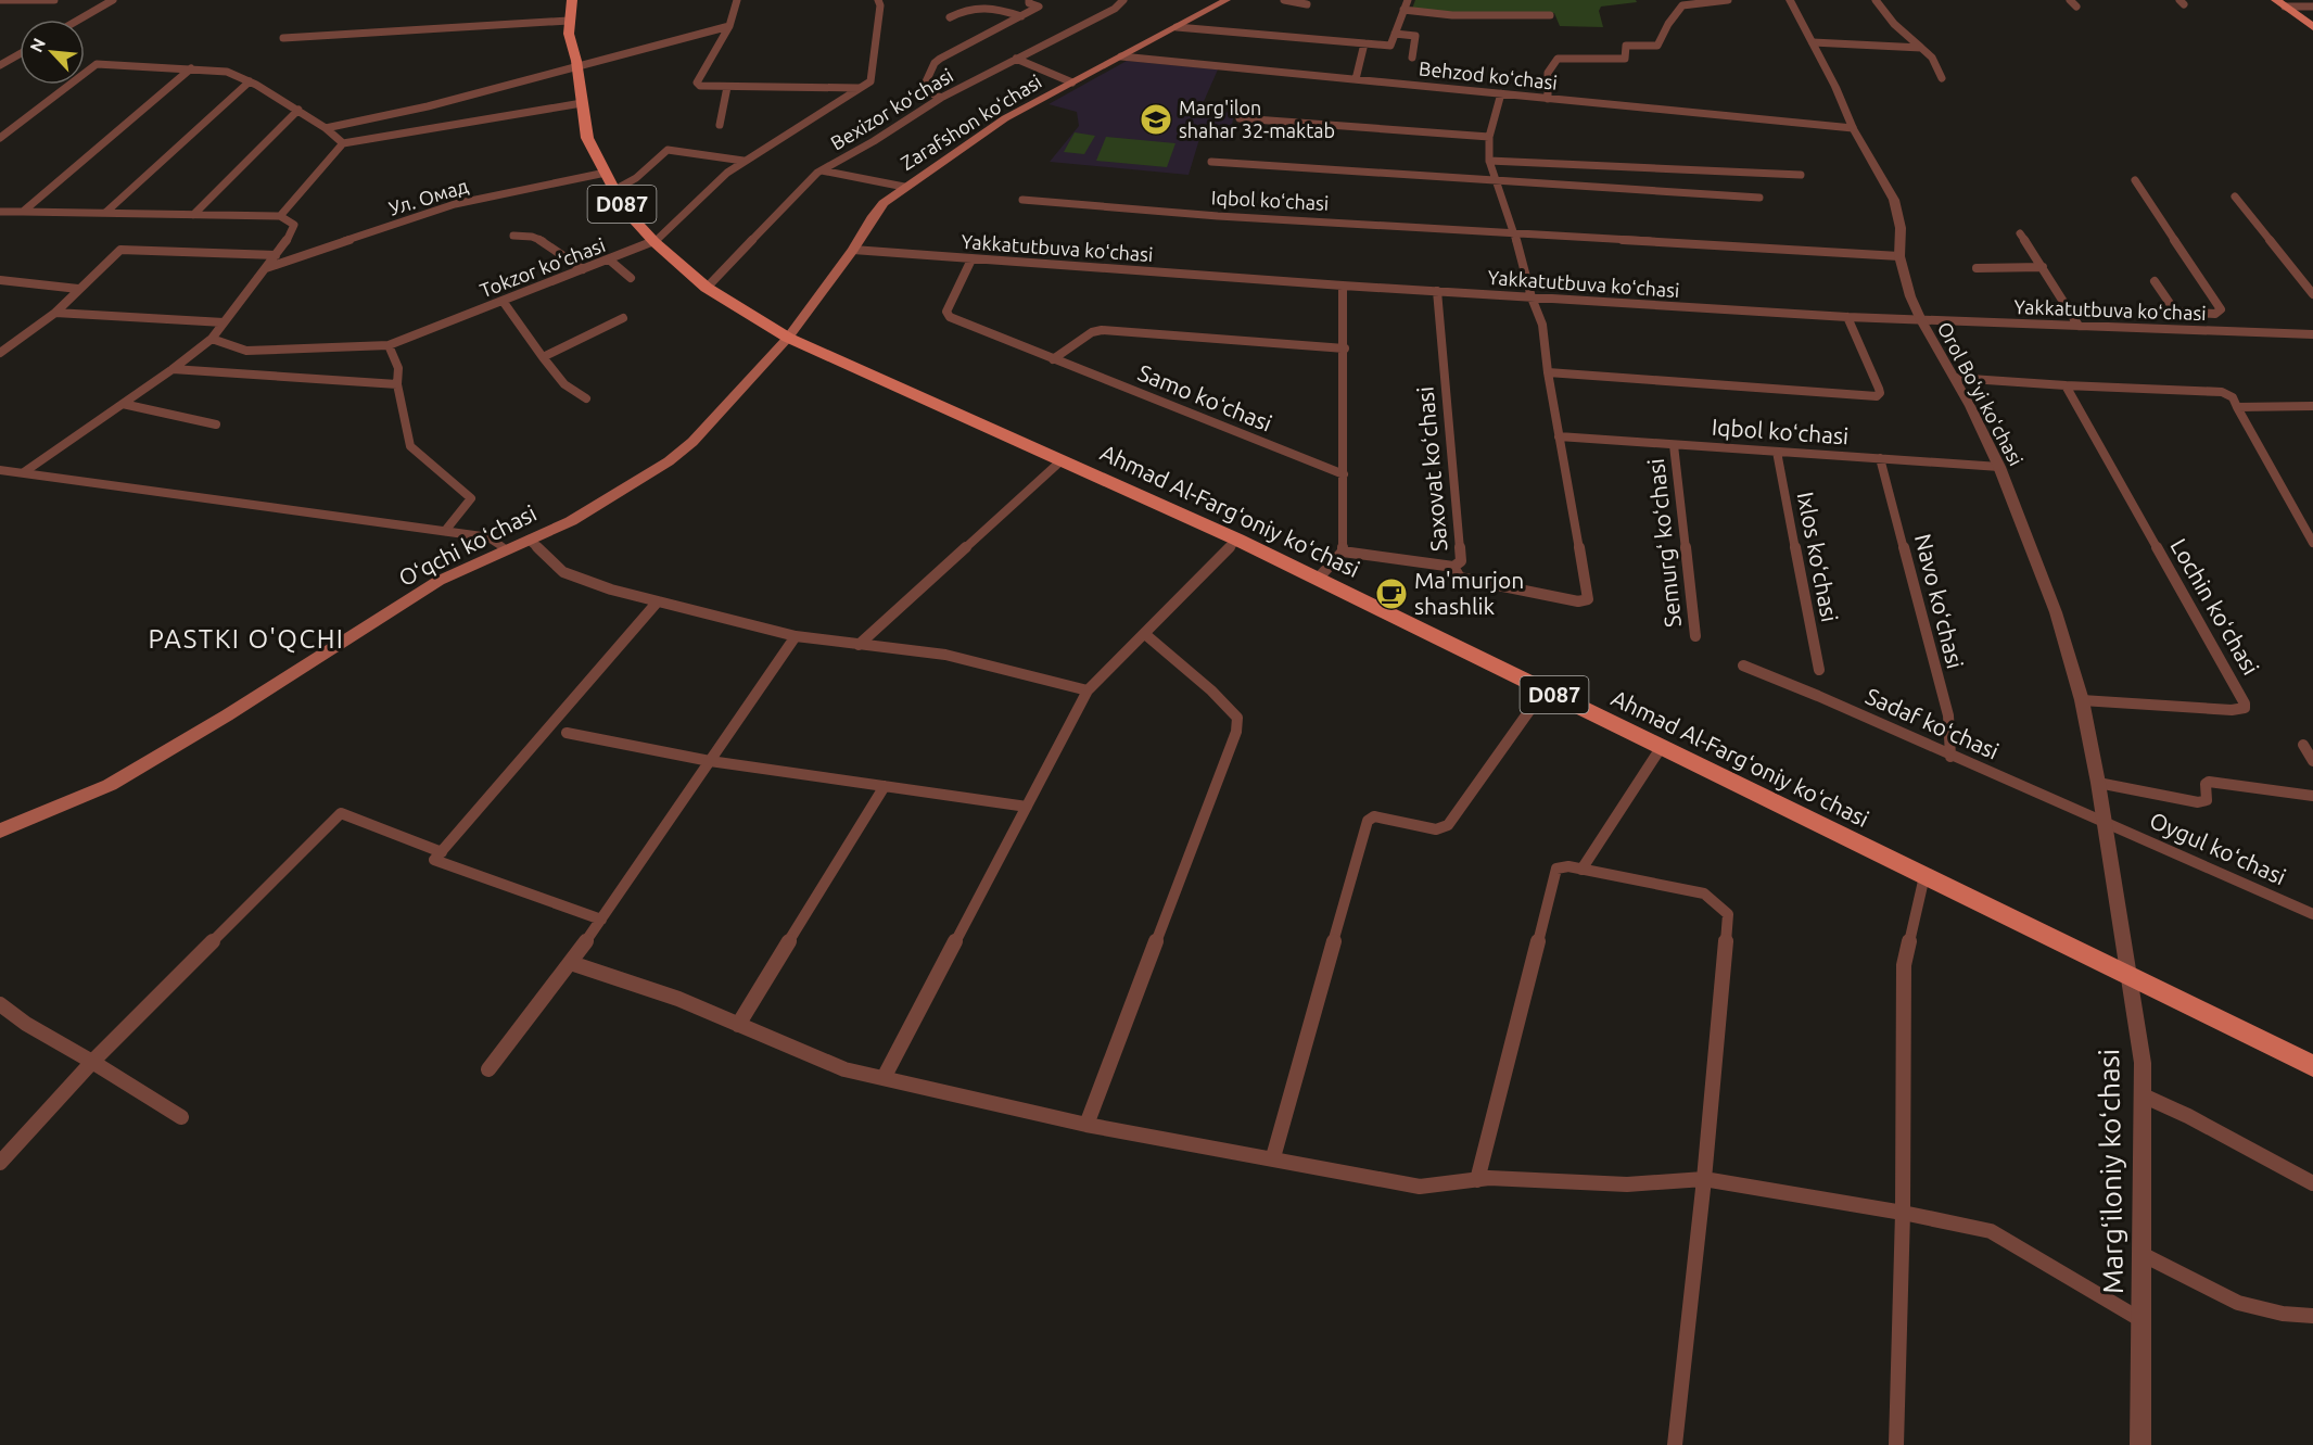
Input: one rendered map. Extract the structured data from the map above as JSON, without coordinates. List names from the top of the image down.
{
  "streets": {
    "main road": [
      "Zarafshon koʻchasi",
      "D087",
      "Ahmad Al-Fargʻoniy koʻchasi",
      "Oʻqchi koʻchasi"
    ],
    "street": [
      "Behzod koʻchasi",
      "Bexizor koʻchasi",
      "Ул. Омад",
      "Iqbol koʻchasi",
      "Yakkatutbuva koʻchasi",
      "Tokzor koʻchasi",
      "Orol Boʻyi koʻchasi",
      "Samo koʻchasi",
      "Saxovat koʻchasi",
      "Semurgʻ koʻchasi",
      "Ixlos koʻchasi",
      "Navo koʻchasi",
      "Lochin koʻchasi",
      "Sadaf koʻchasi",
      "Oygul koʻchasi",
      "Margʻiloniy koʻchasi"
    ]
  },
  "crossings": [
    ["Behzod koʻchasi", "Zarafshon koʻchasi"],
    ["Behzod koʻchasi", "Orol Boʻyi koʻchasi"],
    ["Bexizor koʻchasi", "D087"],
    ["Zarafshon koʻchasi", "D087"],
    ["Zarafshon koʻchasi", "Yakkatutbuva koʻchasi"],
    ["Zarafshon koʻchasi", "Ahmad Al-Fargʻoniy koʻchasi"],
    ["Zarafshon koʻchasi", "Oʻqchi koʻchasi"],
    ["Ул. Омад", "D087"],
    ["Iqbol koʻchasi", "Yakkatutbuva koʻchasi"],
    ["Iqbol koʻchasi", "Orol Boʻyi koʻchasi"],
    ["Iqbol koʻchasi", "Semurgʻ koʻchasi"],
    ["Iqbol koʻchasi", "Ixlos koʻchasi"],
    ["Iqbol koʻchasi", "Navo koʻchasi"],
    ["D087", "Tokzor koʻchasi"],
    ["D087", "Ahmad Al-Fargʻoniy koʻchasi"],
    ["D087", "Oʻqchi koʻchasi"],
    ["Yakkatutbuva koʻchasi", "Orol Boʻyi koʻchasi"],
    ["Yakkatutbuva koʻchasi", "Samo koʻchasi"],
    ["Yakkatutbuva koʻchasi", "Saxovat koʻchasi"],
    ["Orol Boʻyi koʻchasi", "Lochin koʻchasi"],
    ["Orol Boʻyi koʻchasi", "Sadaf koʻchasi"],
    ["Orol Boʻyi koʻchasi", "Oygul koʻchasi"],
    ["Orol Boʻyi koʻchasi", "Margʻiloniy koʻchasi"],
    ["Ahmad Al-Fargʻoniy koʻchasi", "Oʻqchi koʻchasi"],
    ["Ahmad Al-Fargʻoniy koʻchasi", "Margʻiloniy koʻchasi"],
    ["Navo koʻchasi", "Sadaf koʻchasi"],
    ["Sadaf koʻchasi", "Oygul koʻchasi"],
    ["Sadaf koʻchasi", "Margʻiloniy koʻchasi"],
    ["Oygul koʻchasi", "Margʻiloniy koʻchasi"]
  ],
  "districts": ["PASTKI O'QCHI"],
  "places": {
    "school or university": ["Marg'ilon shahar 32-maktab"],
    "cafe": ["Ma'murjon shashlik"]
  },
  "north": "top left"
}
